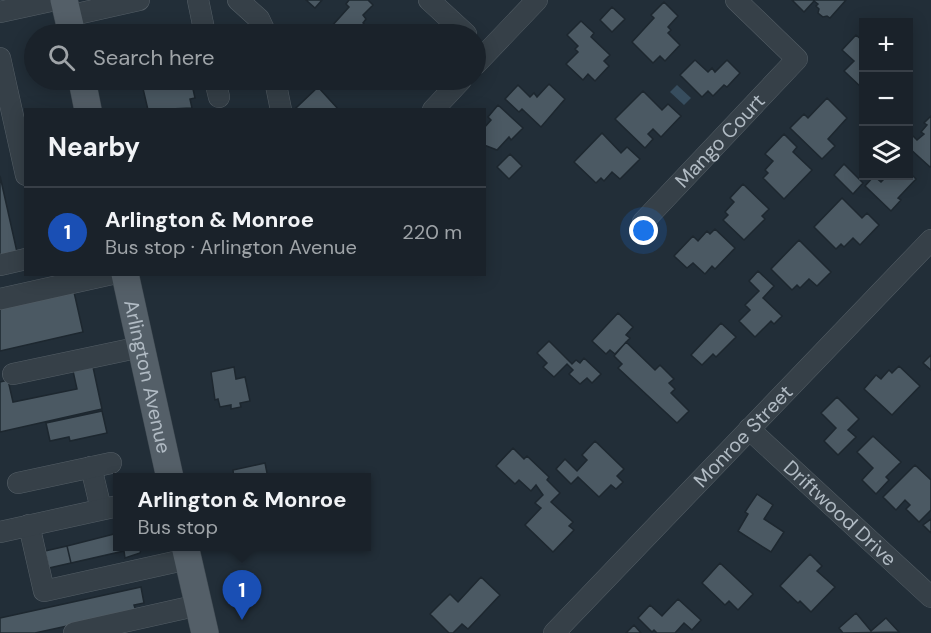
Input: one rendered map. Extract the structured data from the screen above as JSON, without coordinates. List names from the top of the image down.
{
  "streets": {
    "main road": ["Arlington Avenue"],
    "street": ["Mango Court", "Monroe Street", "Driftwood Drive"]
  },
  "crossings": [
    ["Monroe Street", "Driftwood Drive"]
  ],
  "page": {
    "map_buttons": ["+", "−"],
    "search": "Search here",
    "heading": "Nearby",
    "list": [
      {
        "mark": "1",
        "name": "Arlington & Monroe",
        "note": "Bus stop · Arlington Avenue",
        "value": "220 m"
      }
    ],
    "popup": ["Arlington & Monroe", "Bus stop"],
    "pins": "1"
  }
}
